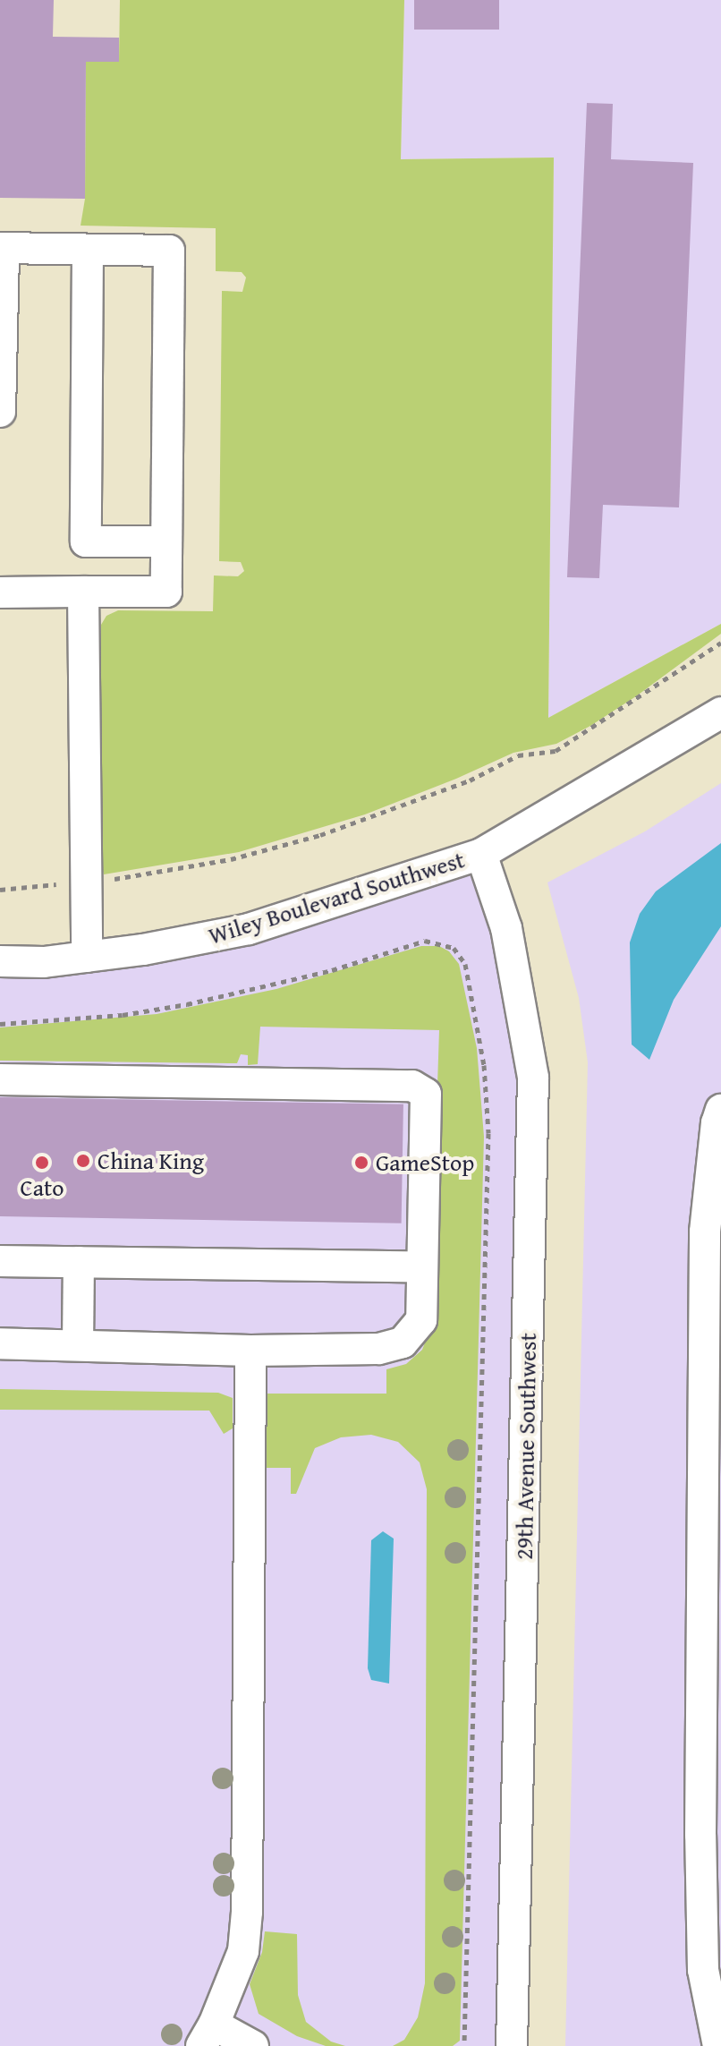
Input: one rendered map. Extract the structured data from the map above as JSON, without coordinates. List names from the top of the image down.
{
  "streets": {
    "street": ["Wiley Boulevard Southwest", "29th Avenue Southwest"]
  },
  "crossings": [
    ["Wiley Boulevard Southwest", "29th Avenue Southwest"]
  ],
  "places": ["China King", "Cato", "GameStop"]
}
